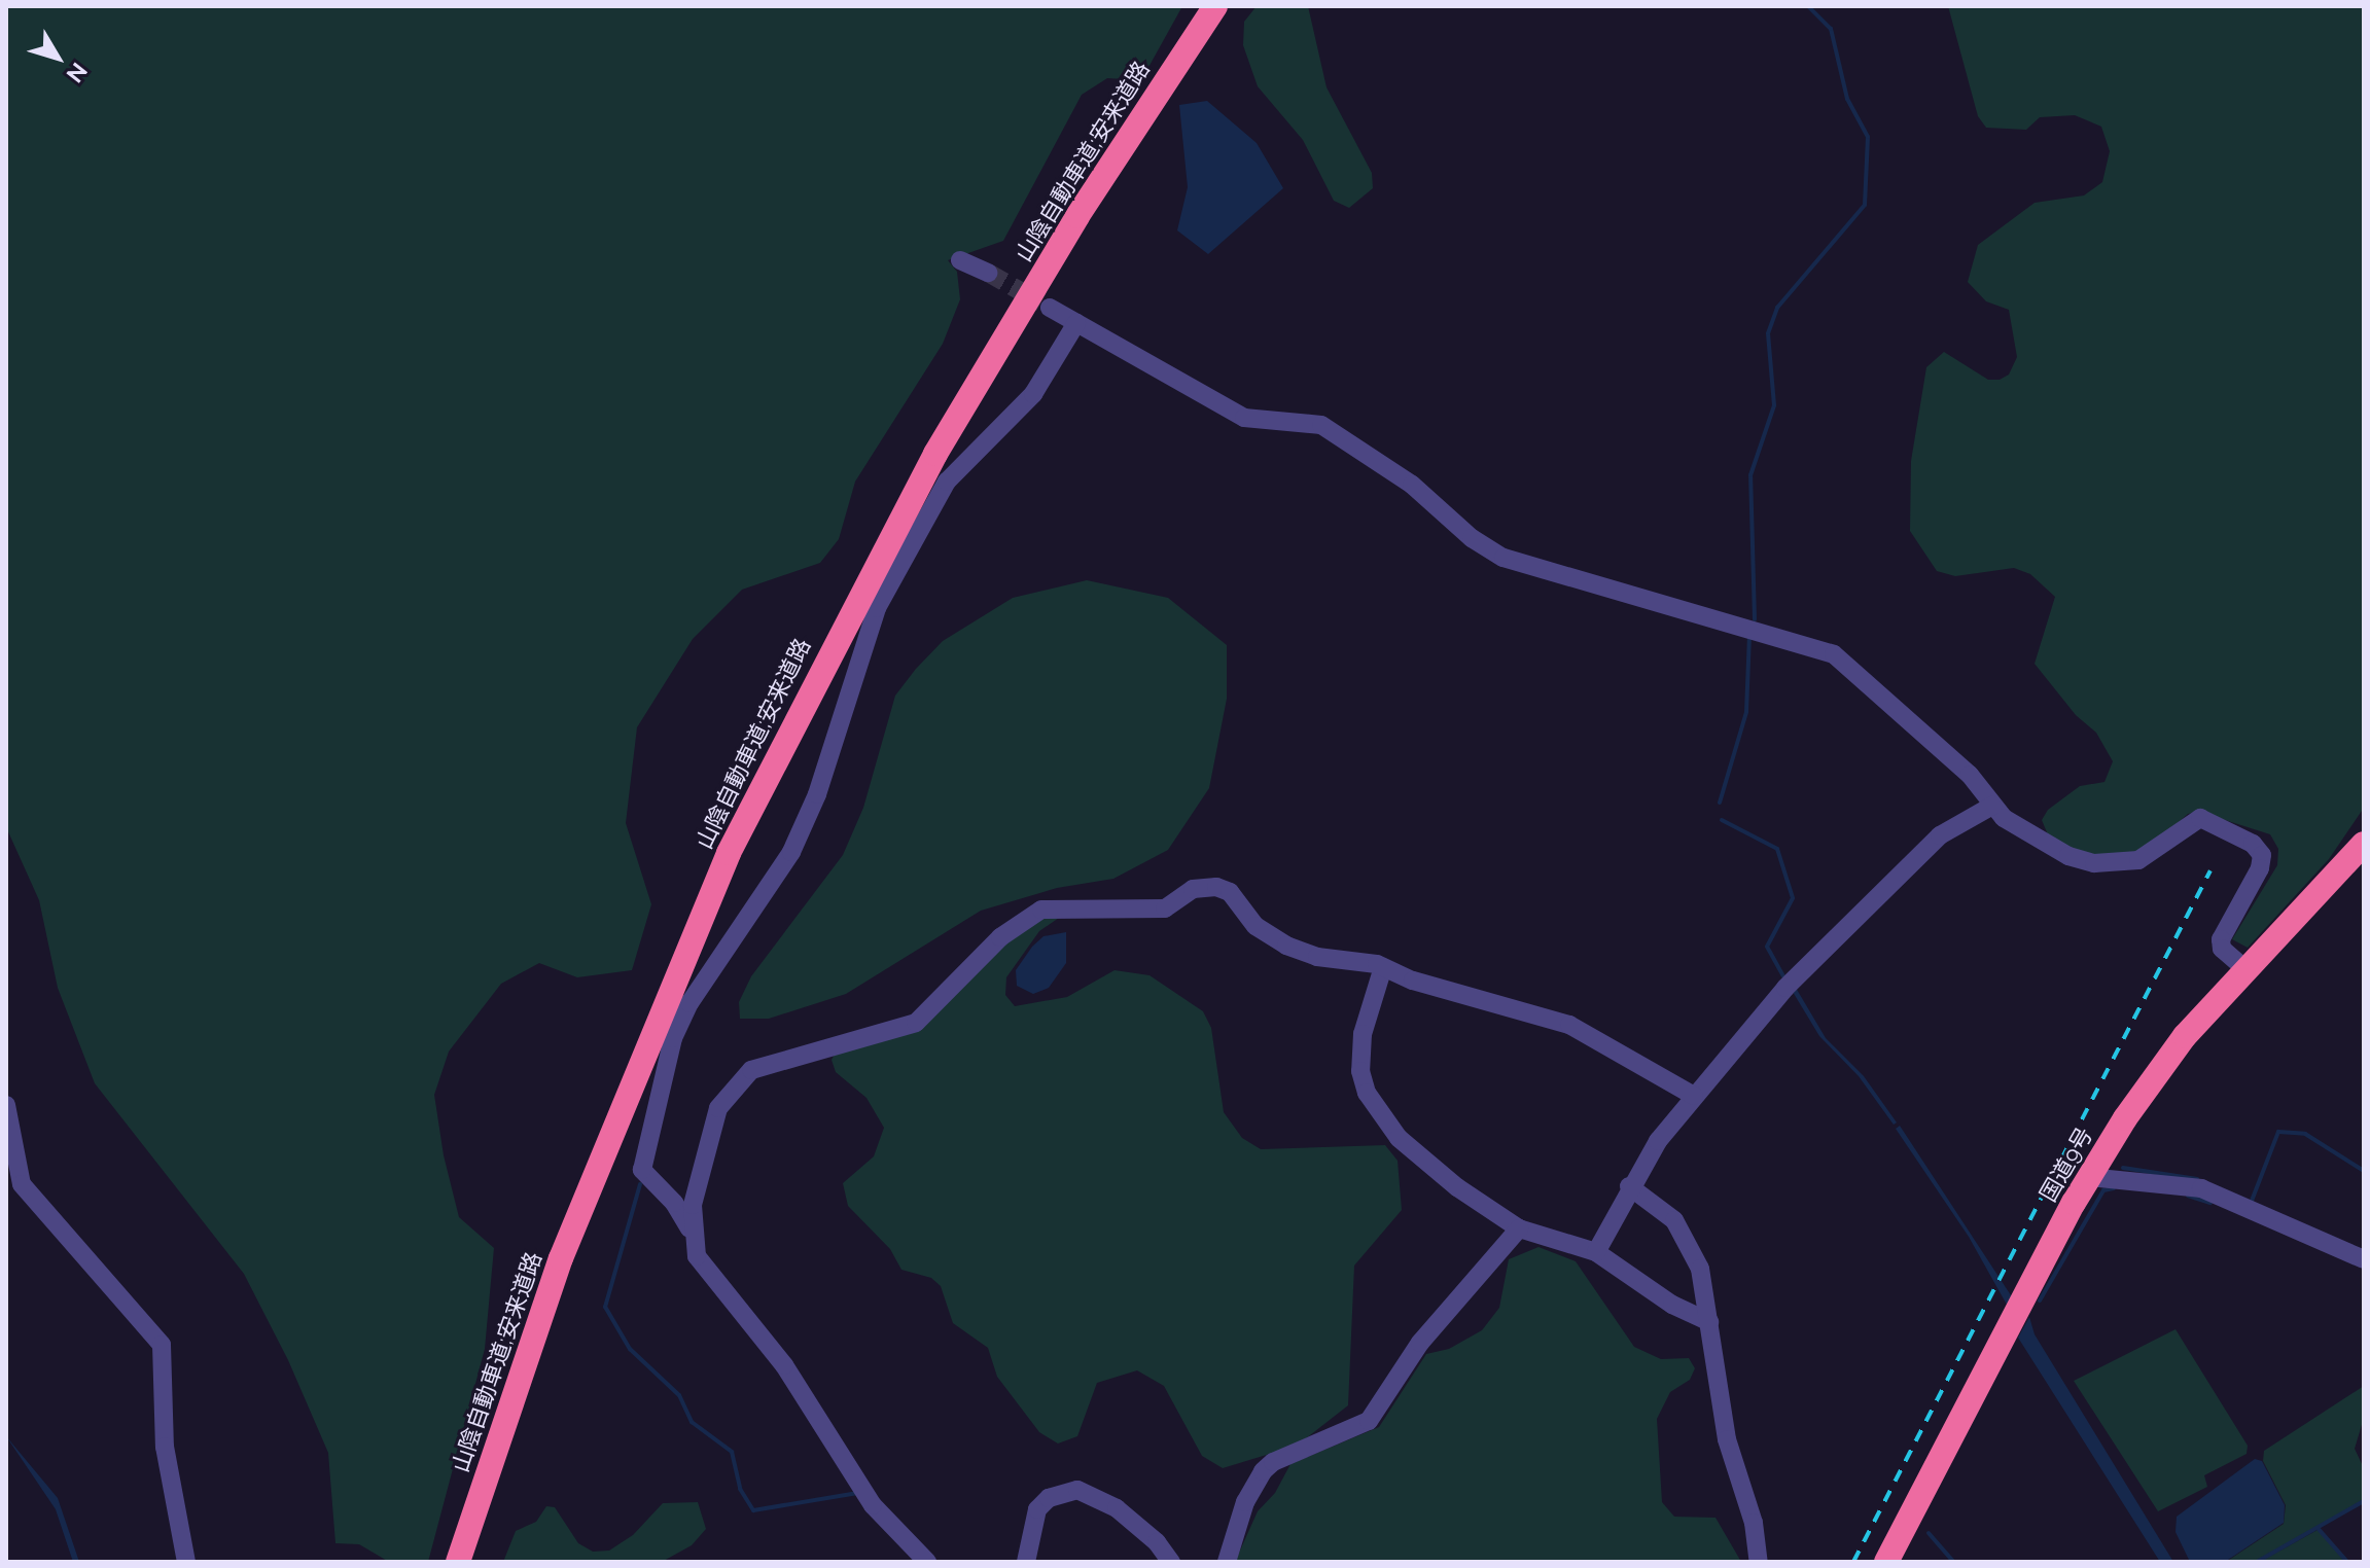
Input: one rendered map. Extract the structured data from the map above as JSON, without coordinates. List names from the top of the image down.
{
  "streets": {
    "highway": ["山陰自動車道;安来道路", "国道9号"]
  },
  "north": "bottom right"
}
